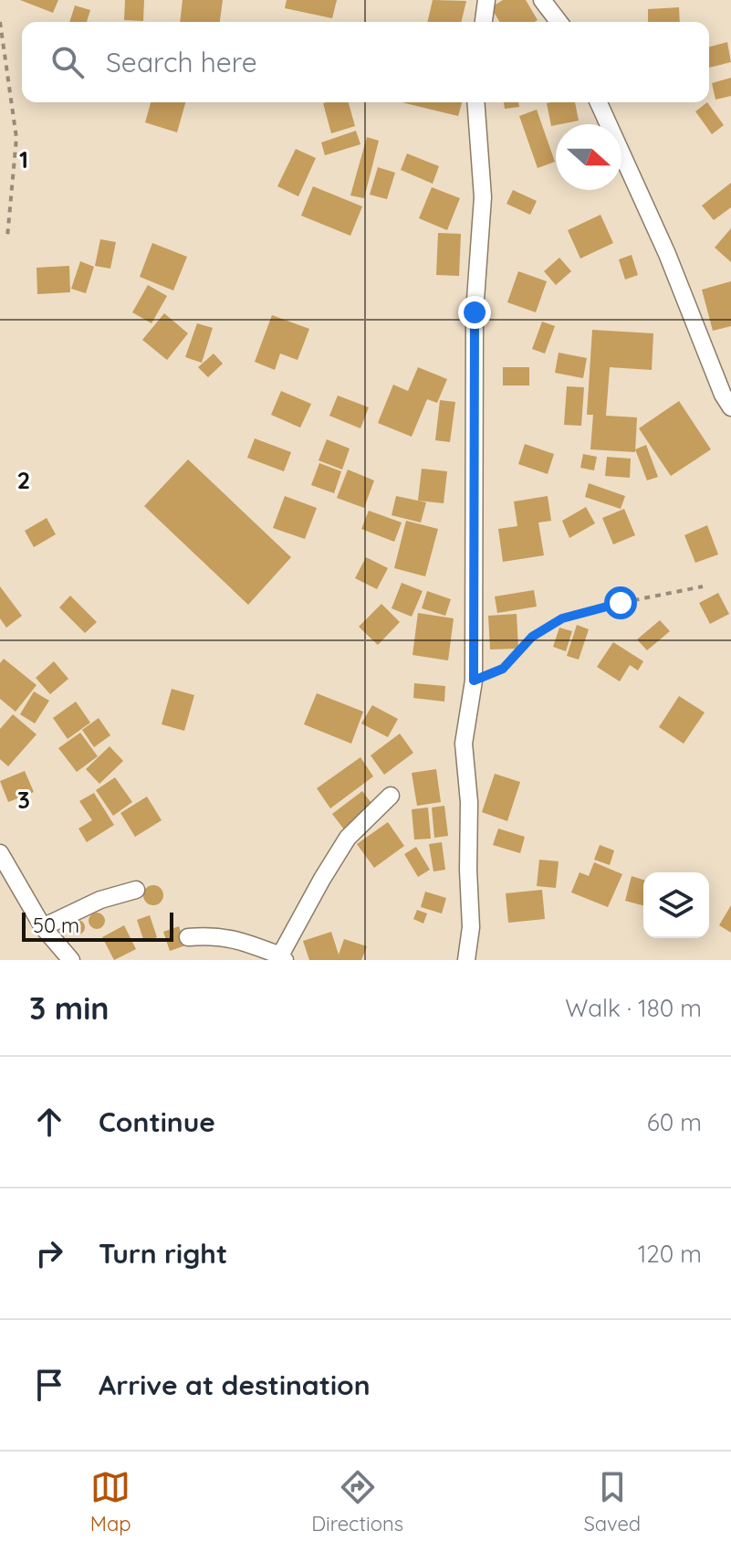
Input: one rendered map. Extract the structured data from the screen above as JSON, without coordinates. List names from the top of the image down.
{
  "scale_bar": "50 m",
  "north": "right",
  "page": {
    "search": "Search here",
    "scale": "50 m",
    "heading": ["3 min", "Walk · 180 m"],
    "list": [
      ["Continue", "60 m"],
      ["Turn right", "120 m"],
      "Arrive at destination"
    ],
    "nav": ["Map", "Directions", "Saved"]
  },
  "grid": {
    "rows": ["1", "2", "3"]
  }
}
